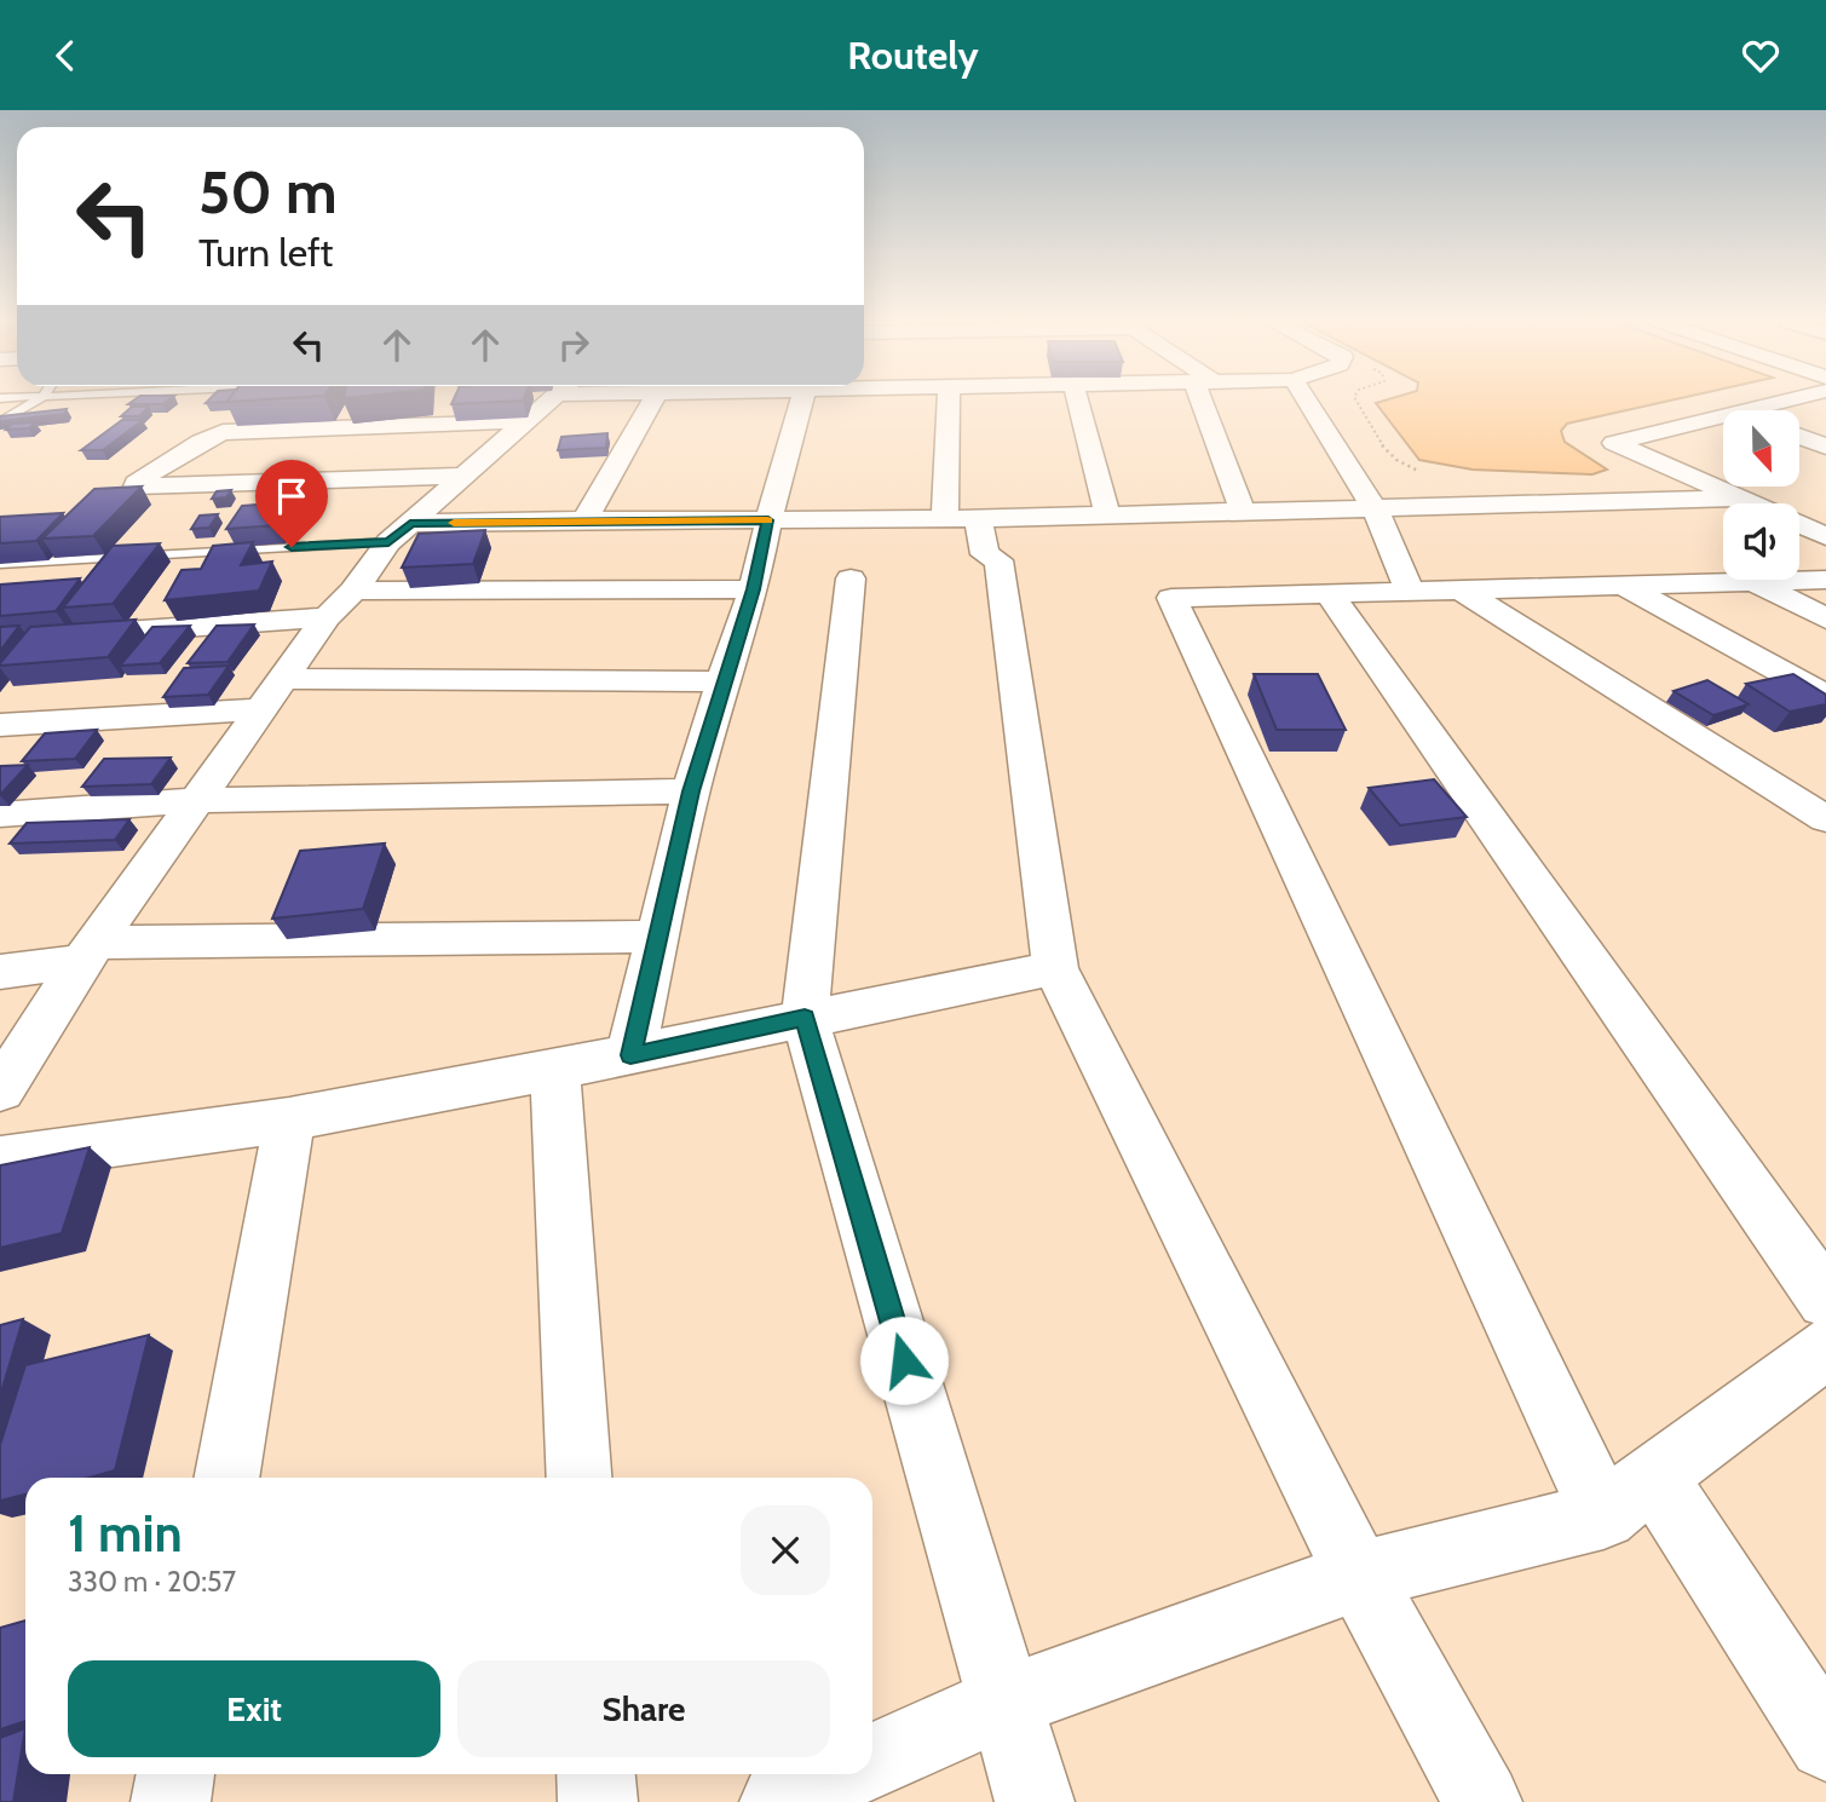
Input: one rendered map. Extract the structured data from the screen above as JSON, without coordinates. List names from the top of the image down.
{
  "north": "bottom",
  "page": {
    "header": "Routely",
    "turn": ["50 m", "Turn left"],
    "heading": ["1 min", "330 m · 20:57"],
    "buttons": ["Exit", "Share"]
  }
}
